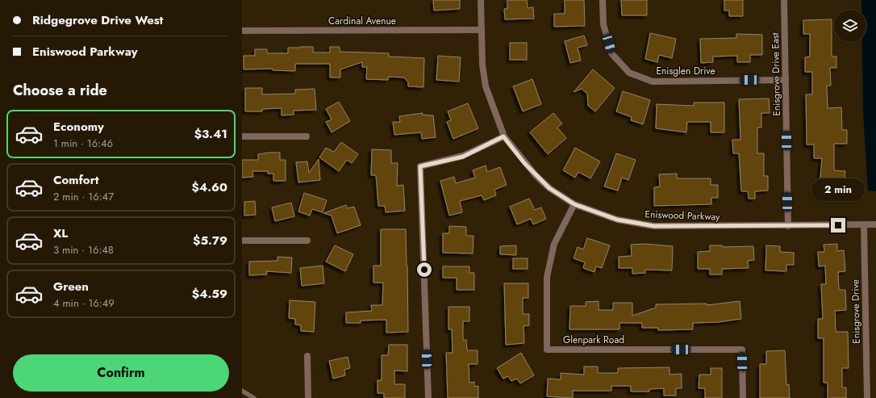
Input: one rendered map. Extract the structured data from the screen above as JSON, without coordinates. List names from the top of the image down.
{
  "streets": {
    "street": [
      "Cardinal Avenue",
      "Enisglen Drive",
      "Enisgrove Drive East",
      "Eniswood Parkway",
      "Enisgrove Drive",
      "Glenpark Road"
    ]
  },
  "crossings": [
    ["Cardinal Avenue", "Eniswood Parkway"],
    ["Enisglen Drive", "Enisgrove Drive East"],
    ["Enisgrove Drive East", "Eniswood Parkway"],
    ["Eniswood Parkway", "Enisgrove Drive"],
    ["Eniswood Parkway", "Glenpark Road"]
  ],
  "page": {
    "banner": ["Ridgegrove Drive West", "Eniswood Parkway"],
    "heading": "Choose a ride",
    "list": [
      {
        "name": "Economy",
        "note": "1 min · 16:46",
        "value": "$3.41"
      },
      {
        "name": "Comfort",
        "note": "2 min · 16:47",
        "value": "$4.60"
      },
      {
        "name": "XL",
        "note": "3 min · 16:48",
        "value": "$5.79"
      },
      {
        "name": "Green",
        "note": "4 min · 16:49",
        "value": "$4.59"
      }
    ],
    "bubble": "2 min",
    "buttons": "Confirm"
  }
}
